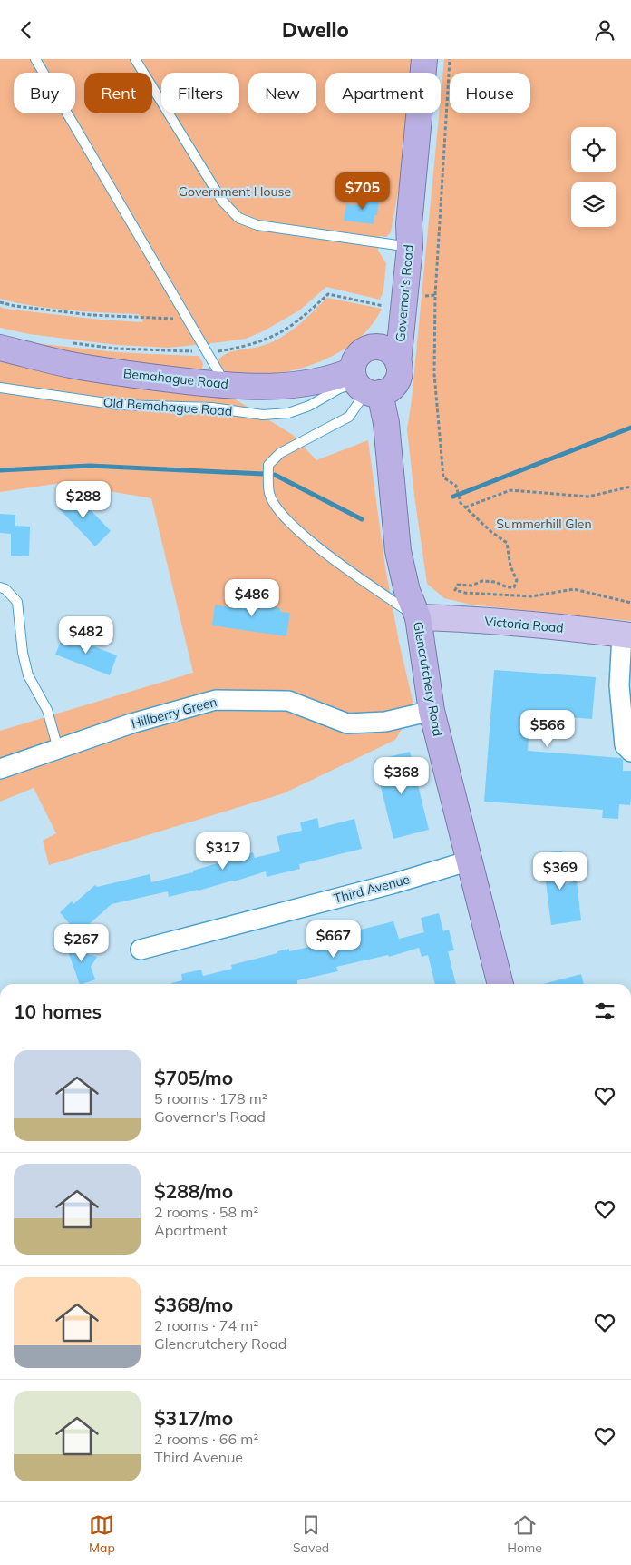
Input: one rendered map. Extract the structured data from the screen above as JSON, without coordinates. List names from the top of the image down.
{
  "streets": {
    "highway": ["Governor's Road", "Bemahague Road", "Glencrutchery Road"],
    "main road": ["Victoria Road"],
    "street": ["Hillberry Green", "Third Avenue"],
    "lane": ["Old Bemahague Road"]
  },
  "crossings": [
    ["Governor's Road", "Bemahague Road"],
    ["Governor's Road", "Old Bemahague Road"],
    ["Governor's Road", "Glencrutchery Road"],
    ["Bemahague Road", "Old Bemahague Road"],
    ["Bemahague Road", "Glencrutchery Road"],
    ["Old Bemahague Road", "Glencrutchery Road"],
    ["Victoria Road", "Glencrutchery Road"],
    ["Glencrutchery Road", "Hillberry Green"],
    ["Glencrutchery Road", "Third Avenue"]
  ],
  "parks": ["Government House", "Summerhill Glen"],
  "page": {
    "header": "Dwello",
    "chip": [
      "Buy",
      "Rent",
      "Filters",
      "New",
      "Apartment",
      "House"
    ],
    "price": [
      "$705",
      "$288",
      "$486",
      "$482",
      "$566",
      "$368",
      "$317",
      "$369",
      "$667",
      "$267"
    ],
    "heading": "10 homes",
    "list": [
      {
        "name": "$705/mo",
        "note": "5 rooms · 178 m² · Governor's Road"
      },
      {
        "name": "$288/mo",
        "note": "2 rooms · 58 m² · Apartment"
      },
      {
        "name": "$368/mo",
        "note": "2 rooms · 74 m² · Glencrutchery Road"
      },
      {
        "name": "$317/mo",
        "note": "2 rooms · 66 m² · Third Avenue"
      }
    ],
    "tabs": ["Map", "Saved", "Home"]
  }
}
